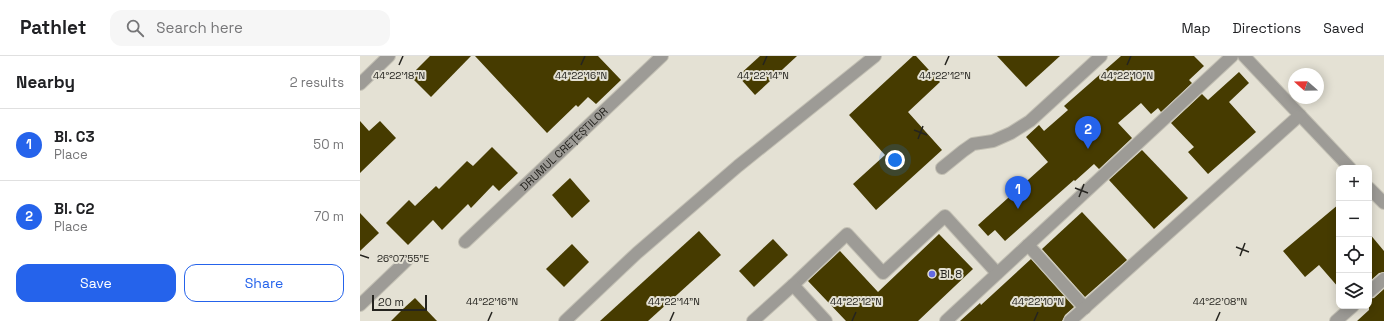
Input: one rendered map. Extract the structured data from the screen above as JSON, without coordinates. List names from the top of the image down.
{
  "streets": {
    "street": ["DRUMUL CREȚEȘTILOR"]
  },
  "places": ["Bl. 8"],
  "scale_bar": "20 m",
  "north": "left",
  "page": {
    "header": "Pathlet",
    "search": "Search here",
    "nav": ["Map", "Directions", "Saved"],
    "heading": ["Nearby", "2 results"],
    "list": [
      {
        "mark": "1",
        "name": "Bl. C3",
        "note": "Place",
        "value": "50 m"
      },
      {
        "mark": "2",
        "name": "Bl. C2",
        "note": "Place",
        "value": "70 m"
      }
    ],
    "pins": ["2", "1"],
    "map_buttons": ["+", "−"],
    "buttons": ["Save", "Share"],
    "scale": "20 m"
  },
  "coordinates": [
    "44°22'18\"N",
    "44°22'16\"N",
    "44°22'14\"N",
    "44°22'12\"N",
    "44°22'10\"N",
    "26°07'55\"E",
    "44°22'08\"N"
  ]
}
